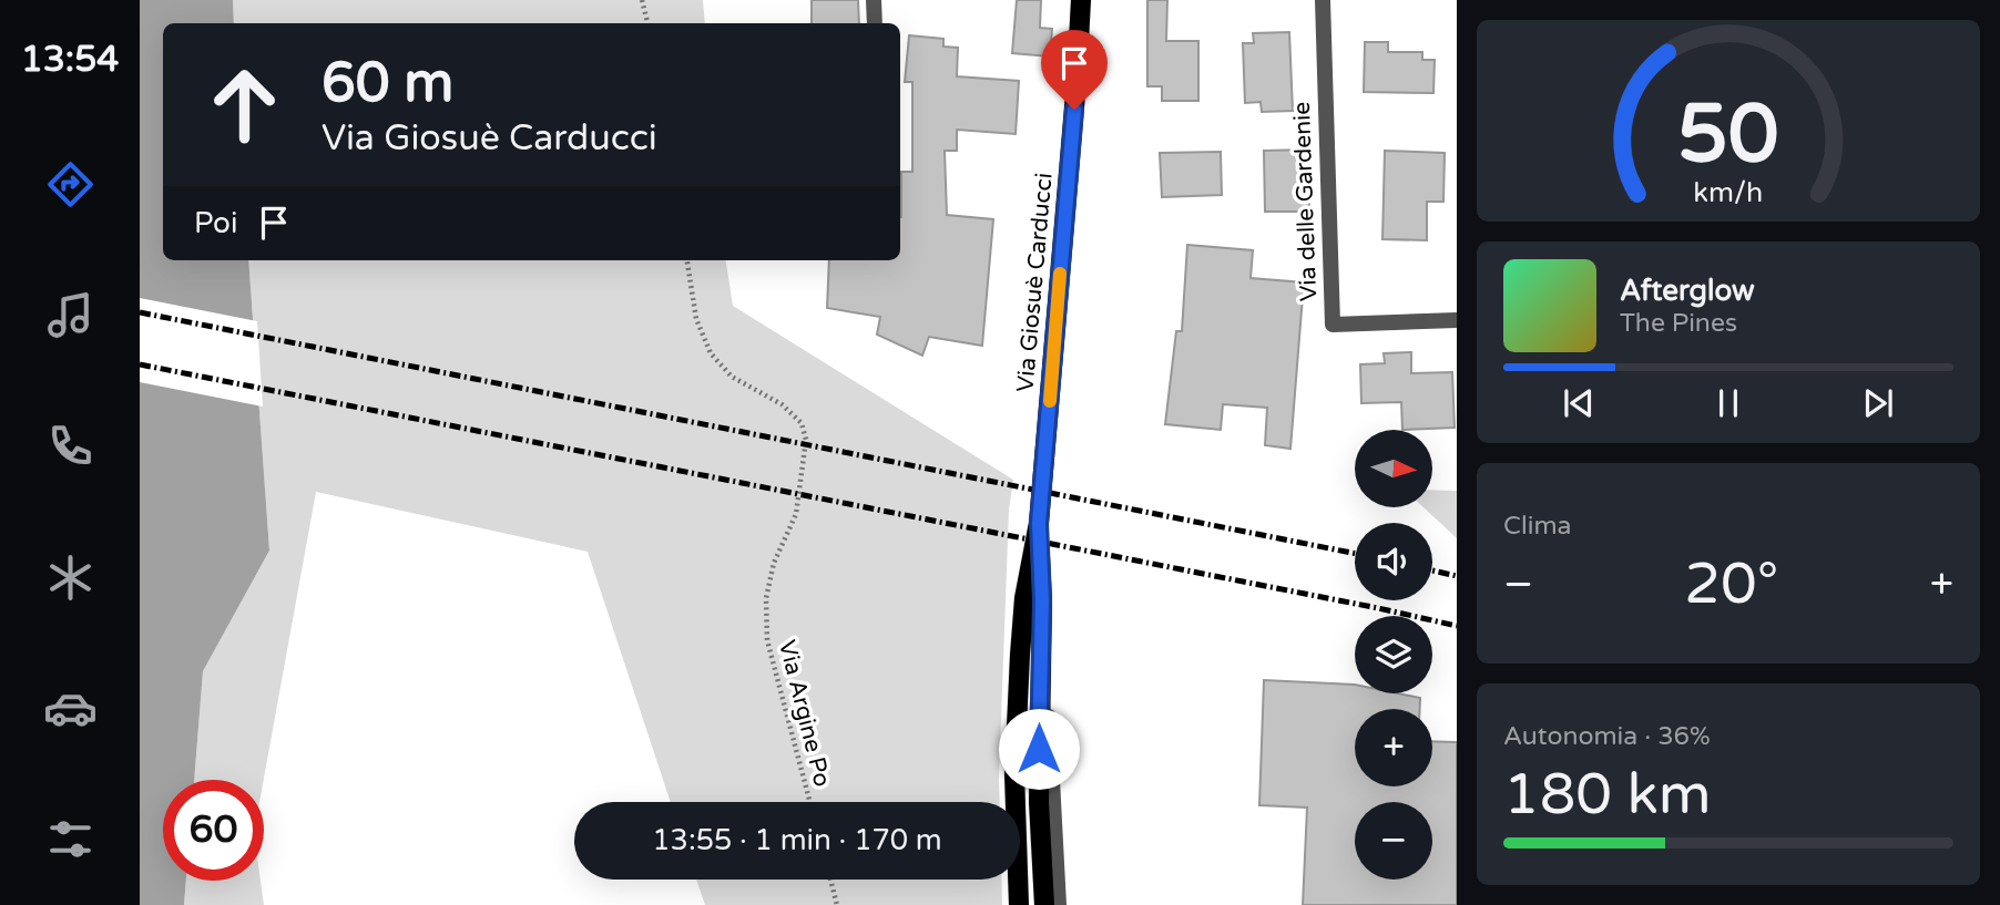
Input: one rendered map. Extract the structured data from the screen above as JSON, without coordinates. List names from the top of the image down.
{
  "streets": {
    "main road": ["Via Giosuè Carducci"],
    "street": ["Via delle Gardenie"],
    "path": ["Via Argine Po"]
  },
  "north": "right",
  "page": {
    "tabs": "13:54",
    "turn": ["60 m", "Via Giosuè Carducci"],
    "then": "Poi",
    "song": ["Afterglow", "The Pines"],
    "map_buttons": ["+", "−"],
    "tile": [
      "Clima",
      ["Autonomia · 36%", "180 km"]
    ],
    "heat": ["−", "20°", "+"],
    "limit": "60",
    "trip": "13:55 · 1 min · 170 m",
    "gauge": ["50", "km/h"]
  }
}
